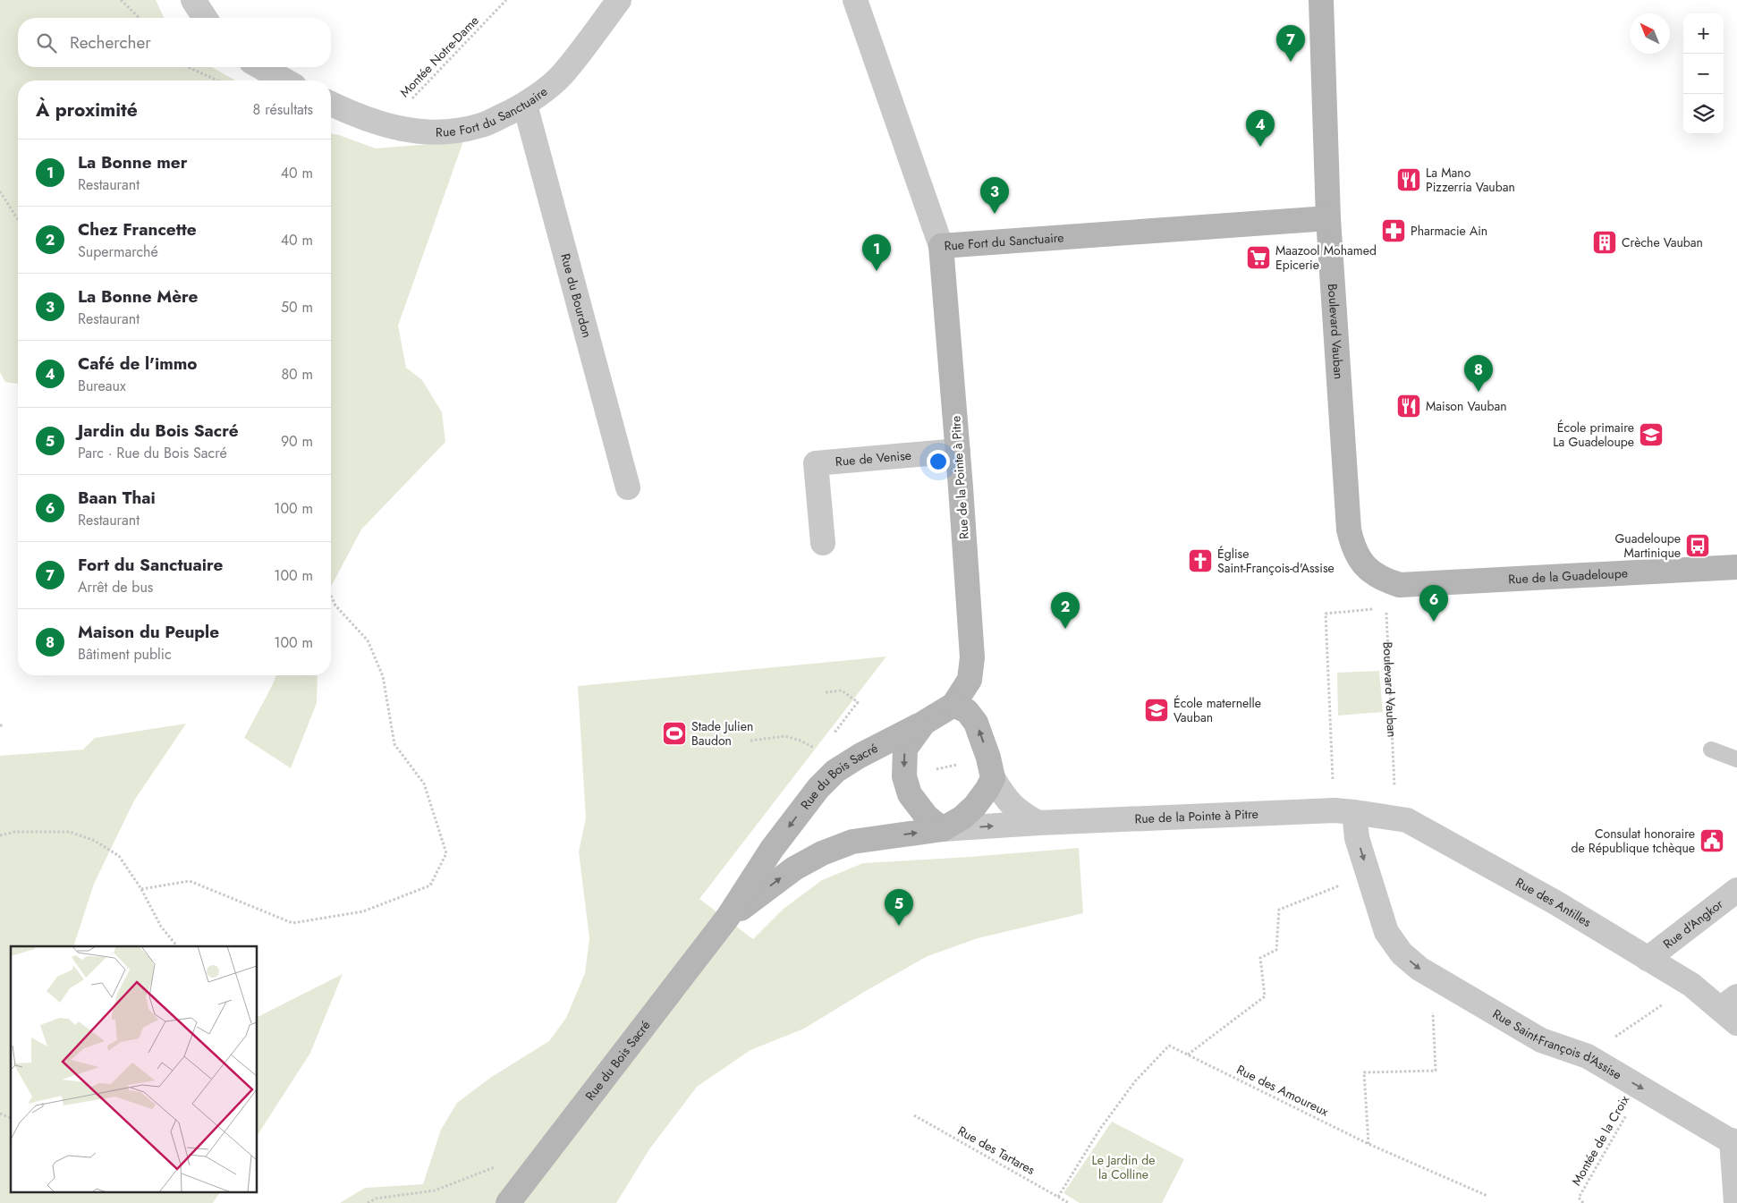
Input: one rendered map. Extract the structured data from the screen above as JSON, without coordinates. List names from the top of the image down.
{
  "streets": {
    "street": [
      "Rue Fort du Sanctuaire",
      "Rue du Bourdon",
      "Boulevard Vauban",
      "Rue de Venise",
      "Rue de la Pointe à Pitre",
      "Rue de la Guadeloupe",
      "Rue du Bois Sacré",
      "Rue des Antilles",
      "Rue d'Angkor",
      "Rue Saint-François d'Assise"
    ],
    "path": [
      "Montée Notre-Dame",
      "Rue des Amoureux",
      "Montée de la Croix",
      "Rue des Tartares"
    ]
  },
  "crossings": [
    ["Montée Notre-Dame", "Rue Fort du Sanctuaire"],
    ["Rue Fort du Sanctuaire", "Rue du Bourdon"],
    ["Rue Fort du Sanctuaire", "Boulevard Vauban"],
    ["Rue Fort du Sanctuaire", "Rue de la Pointe à Pitre"],
    ["Boulevard Vauban", "Rue de la Guadeloupe"],
    ["Rue de Venise", "Rue de la Pointe à Pitre"],
    ["Rue de la Pointe à Pitre", "Rue du Bois Sacré"],
    ["Rue de la Pointe à Pitre", "Rue des Antilles"],
    ["Rue de la Pointe à Pitre", "Rue Saint-François d'Assise"],
    ["Rue des Antilles", "Rue d'Angkor"],
    ["Rue des Antilles", "Rue Saint-François d'Assise"],
    ["Rue Saint-François d'Assise", "Montée de la Croix"],
    ["Rue des Amoureux", "Rue des Tartares"]
  ],
  "one_way": ["Rue Saint-François d'Assise"],
  "parks": ["Le Jardin de la Colline"],
  "places": {
    "restaurant": ["La Mano Pizzerria Vauban", "Maison Vauban"],
    "pharmacy": ["Pharmacie Ain"],
    "building": ["Crèche Vauban"],
    "supermarket": ["Maazool Mohamed Epicerie"],
    "school or university": ["École primaire La Guadeloupe", "École maternelle Vauban"],
    "bus stop": ["Guadeloupe Martinique"],
    "church": ["Église Saint-François-d'Assise"],
    "sports": ["Stade Julien Baudon"],
    "public building": ["Consulat honoraire de République tchèque"]
  },
  "north": "top left",
  "page": {
    "map_buttons": ["+", "−"],
    "search": "Rechercher",
    "pins": [
      "7",
      "4",
      "3",
      "1",
      "8",
      "6",
      "2",
      "5"
    ],
    "heading": ["À proximité", "8 résultats"],
    "list": [
      {
        "mark": "1",
        "name": "La Bonne mer",
        "note": "Restaurant",
        "value": "40 m"
      },
      {
        "mark": "2",
        "name": "Chez Francette",
        "note": "Supermarché",
        "value": "40 m"
      },
      {
        "mark": "3",
        "name": "La Bonne Mère",
        "note": "Restaurant",
        "value": "50 m"
      },
      {
        "mark": "4",
        "name": "Café de l'immo",
        "note": "Bureaux",
        "value": "80 m"
      },
      {
        "mark": "5",
        "name": "Jardin du Bois Sacré",
        "note": "Parc · Rue du Bois Sacré",
        "value": "90 m"
      },
      {
        "mark": "6",
        "name": "Baan Thai",
        "note": "Restaurant",
        "value": "100 m"
      },
      {
        "mark": "7",
        "name": "Fort du Sanctuaire",
        "note": "Arrêt de bus",
        "value": "100 m"
      },
      {
        "mark": "8",
        "name": "Maison du Peuple",
        "note": "Bâtiment public",
        "value": "100 m"
      }
    ]
  }
}
